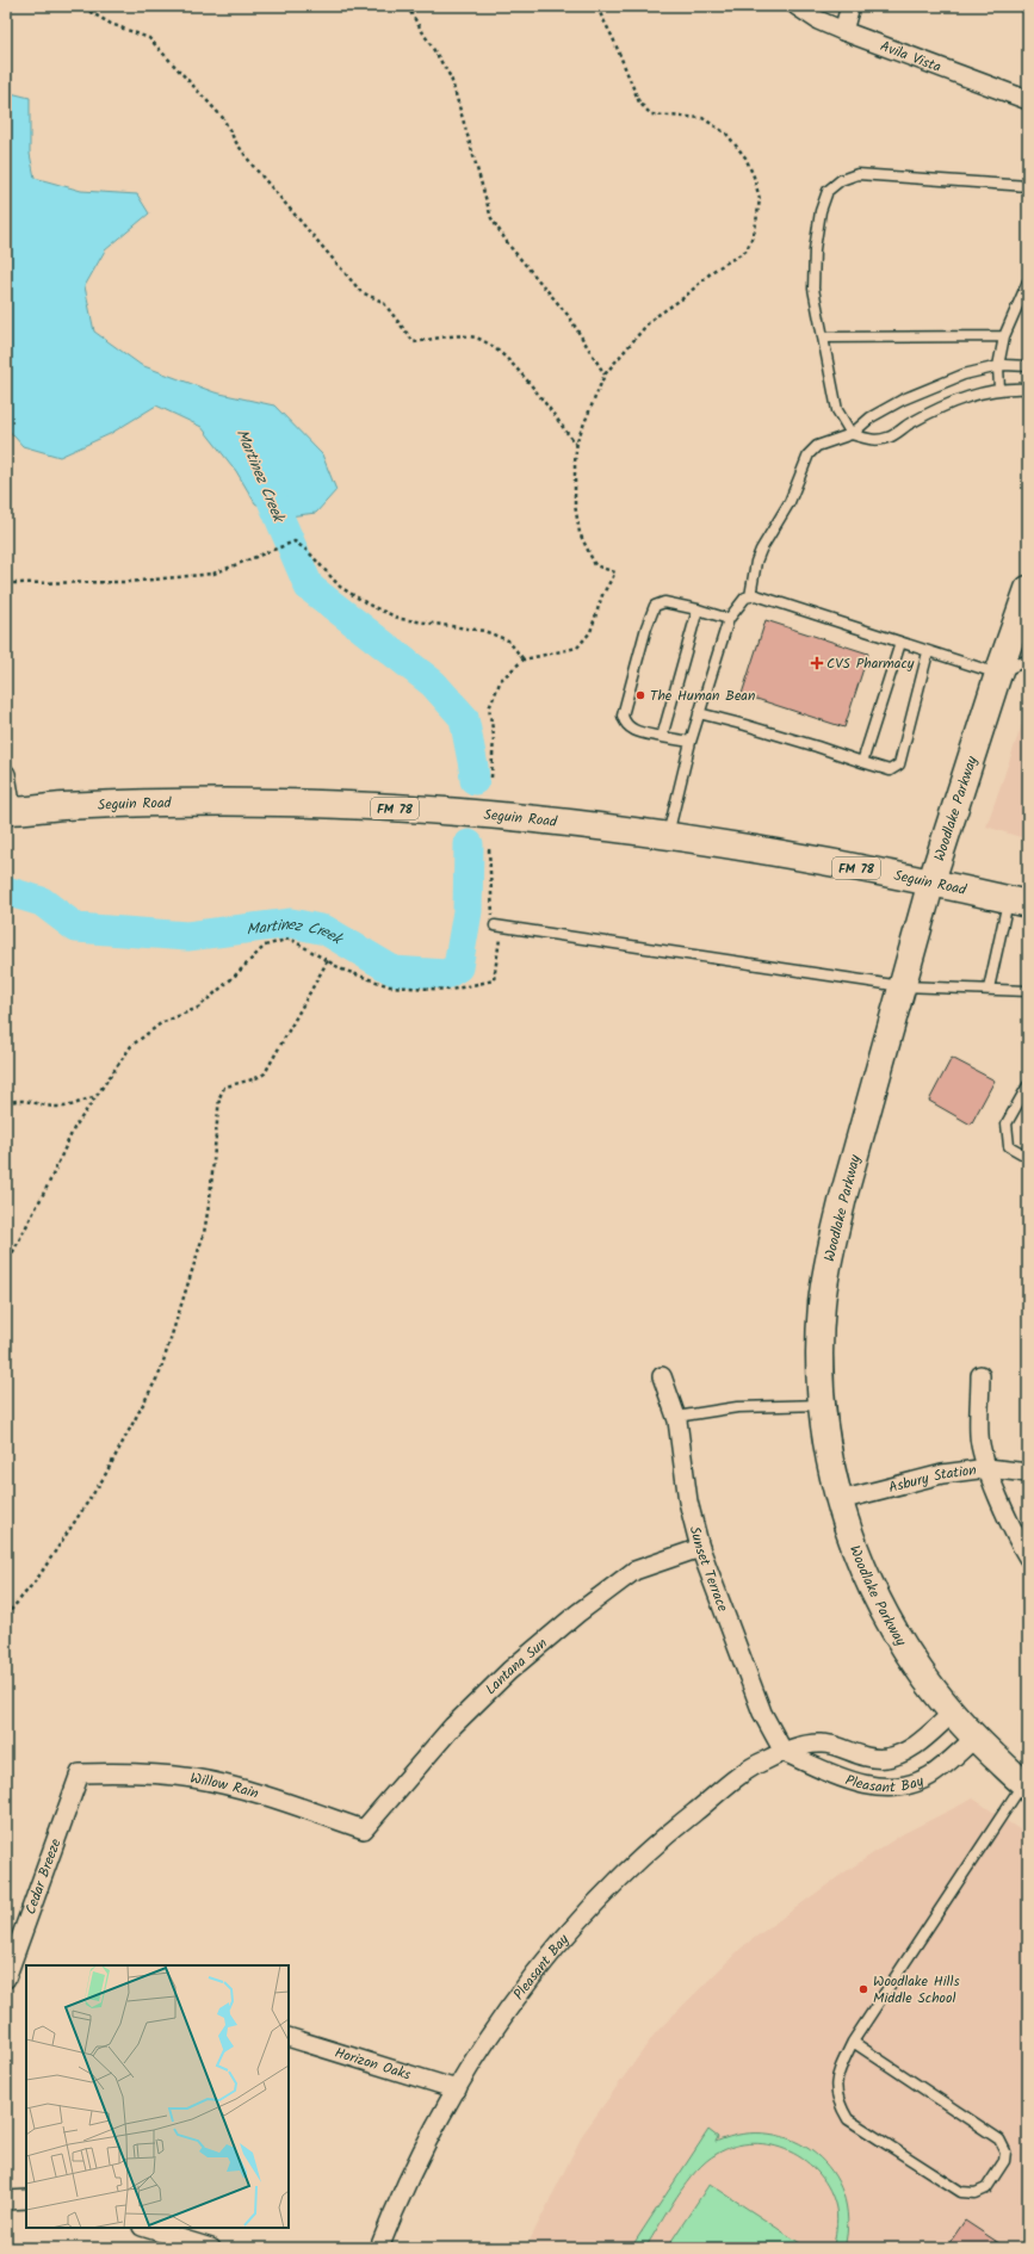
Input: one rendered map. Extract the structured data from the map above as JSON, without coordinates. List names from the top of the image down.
{
  "streets": {
    "street": [
      "Avila Vista",
      "Seguin Road",
      "FM 78",
      "Woodlake Parkway",
      "Asbury Station",
      "Sunset Terrace",
      "Lantana Sun",
      "Pleasant Bay",
      "Willow Rain",
      "Cedar Breeze",
      "Horizon Oaks"
    ]
  },
  "crossings": [
    ["Seguin Road", "Woodlake Parkway"],
    ["Woodlake Parkway", "Asbury Station"],
    ["Woodlake Parkway", "Pleasant Bay"],
    ["Sunset Terrace", "Lantana Sun"],
    ["Sunset Terrace", "Pleasant Bay"],
    ["Lantana Sun", "Willow Rain"],
    ["Pleasant Bay", "Horizon Oaks"],
    ["Willow Rain", "Cedar Breeze"]
  ],
  "water": ["Martinez Creek"],
  "places": {
    "health": ["CVS Pharmacy"],
    "other": ["The Human Bean", "Woodlake Hills Middle School"]
  }
}
